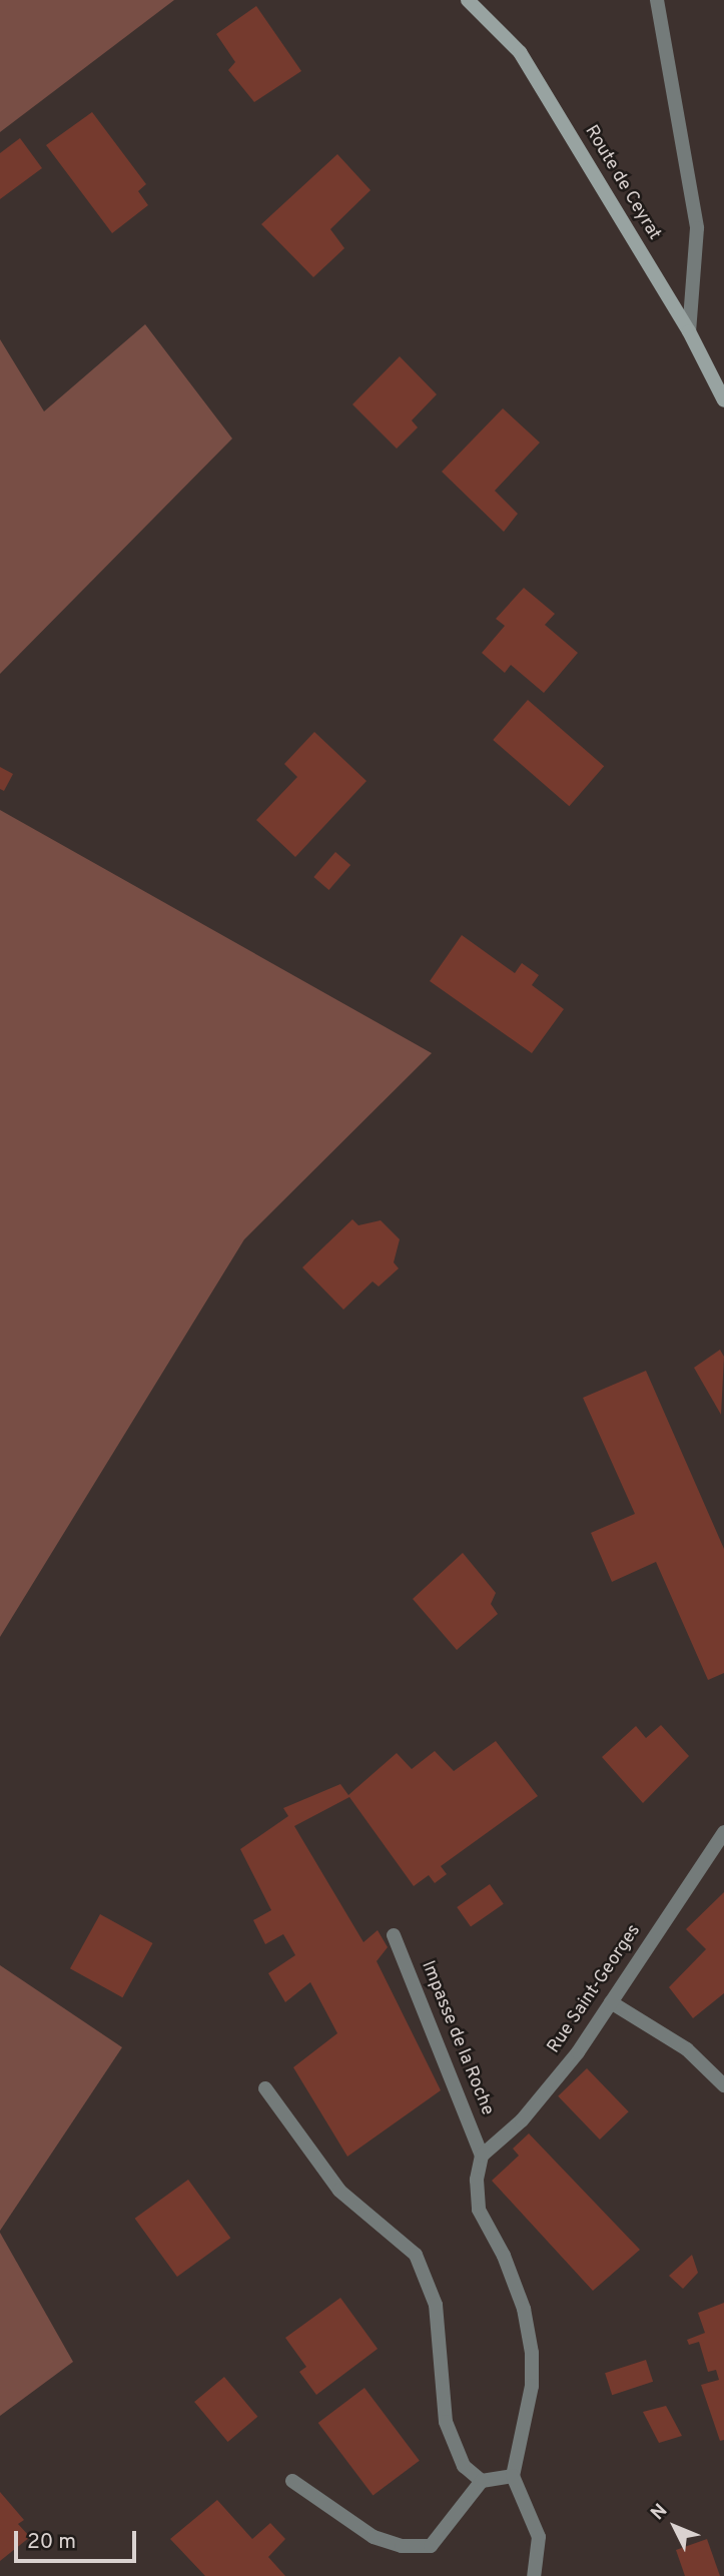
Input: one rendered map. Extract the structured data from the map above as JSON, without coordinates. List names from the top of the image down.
{
  "streets": {
    "street": ["Route de Ceyrat", "Rue Saint-Georges", "Impasse de la Roche"]
  },
  "crossings": [
    ["Rue Saint-Georges", "Impasse de la Roche"]
  ],
  "scale_bar": "20 m",
  "north": "top left"
}
